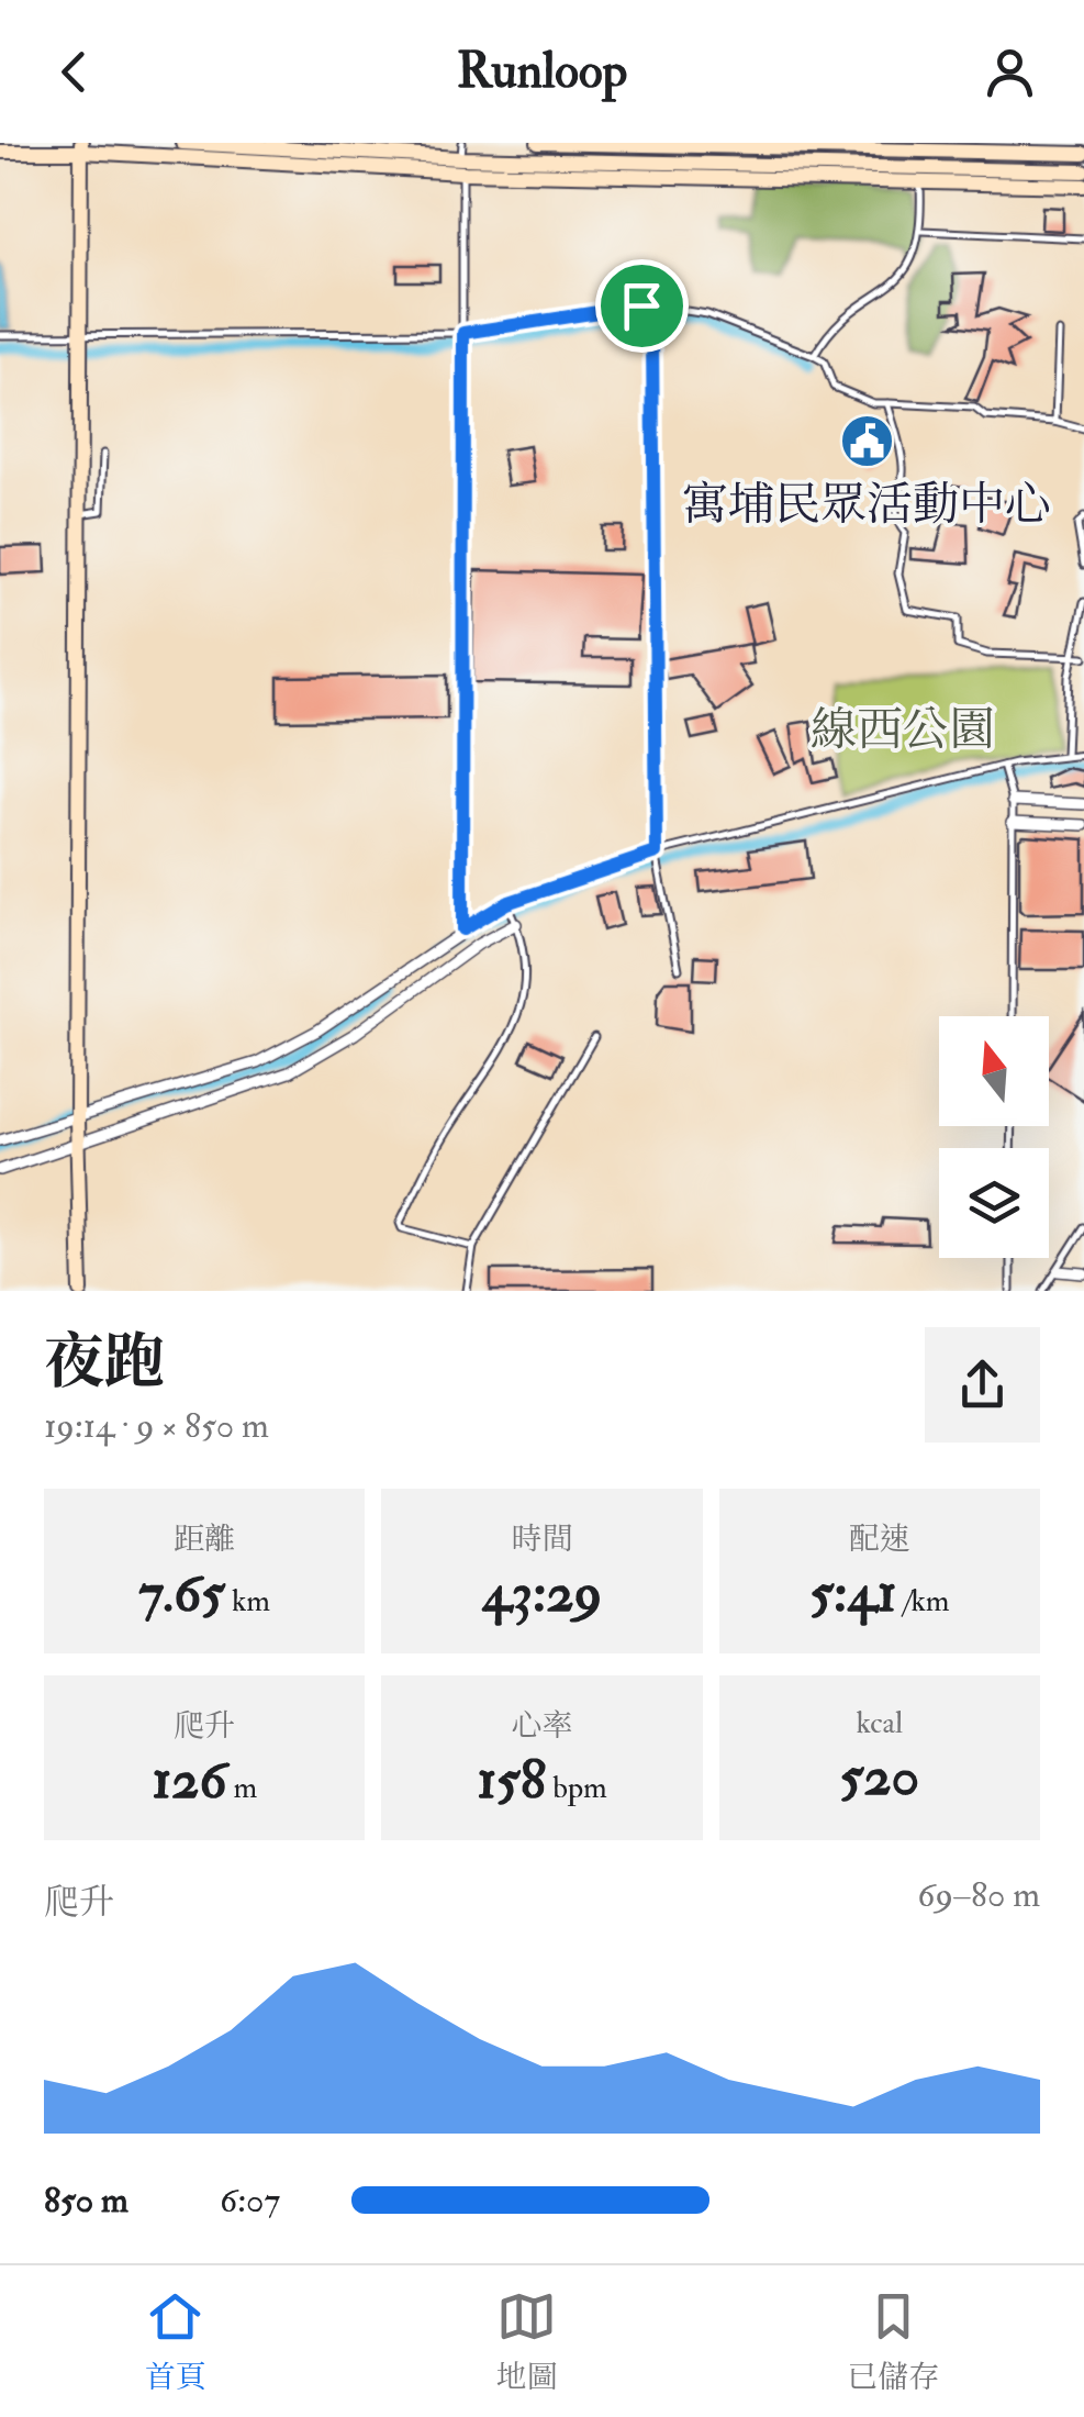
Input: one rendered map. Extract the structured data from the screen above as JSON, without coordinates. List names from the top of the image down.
{
  "parks": ["線西公園"],
  "places": {
    "public building": ["寓埔民眾活動中心"]
  },
  "north": "top",
  "page": {
    "header": "Runloop",
    "heading": ["夜跑", "19:14 · 9 × 850 m"],
    "stats": [
      ["距離", "7.65 km"],
      ["時間", "43:29"],
      ["配速", "5:41 /km"],
      ["爬升", "126 m"],
      ["心率", "158 bpm"],
      ["kcal", "520"]
    ],
    "chart": ["爬升", "69–80 m"],
    "list": [
      {
        "name": "850 m",
        "note": "6:07"
      }
    ],
    "tabs": ["首頁", "地圖", "已儲存"]
  }
}
